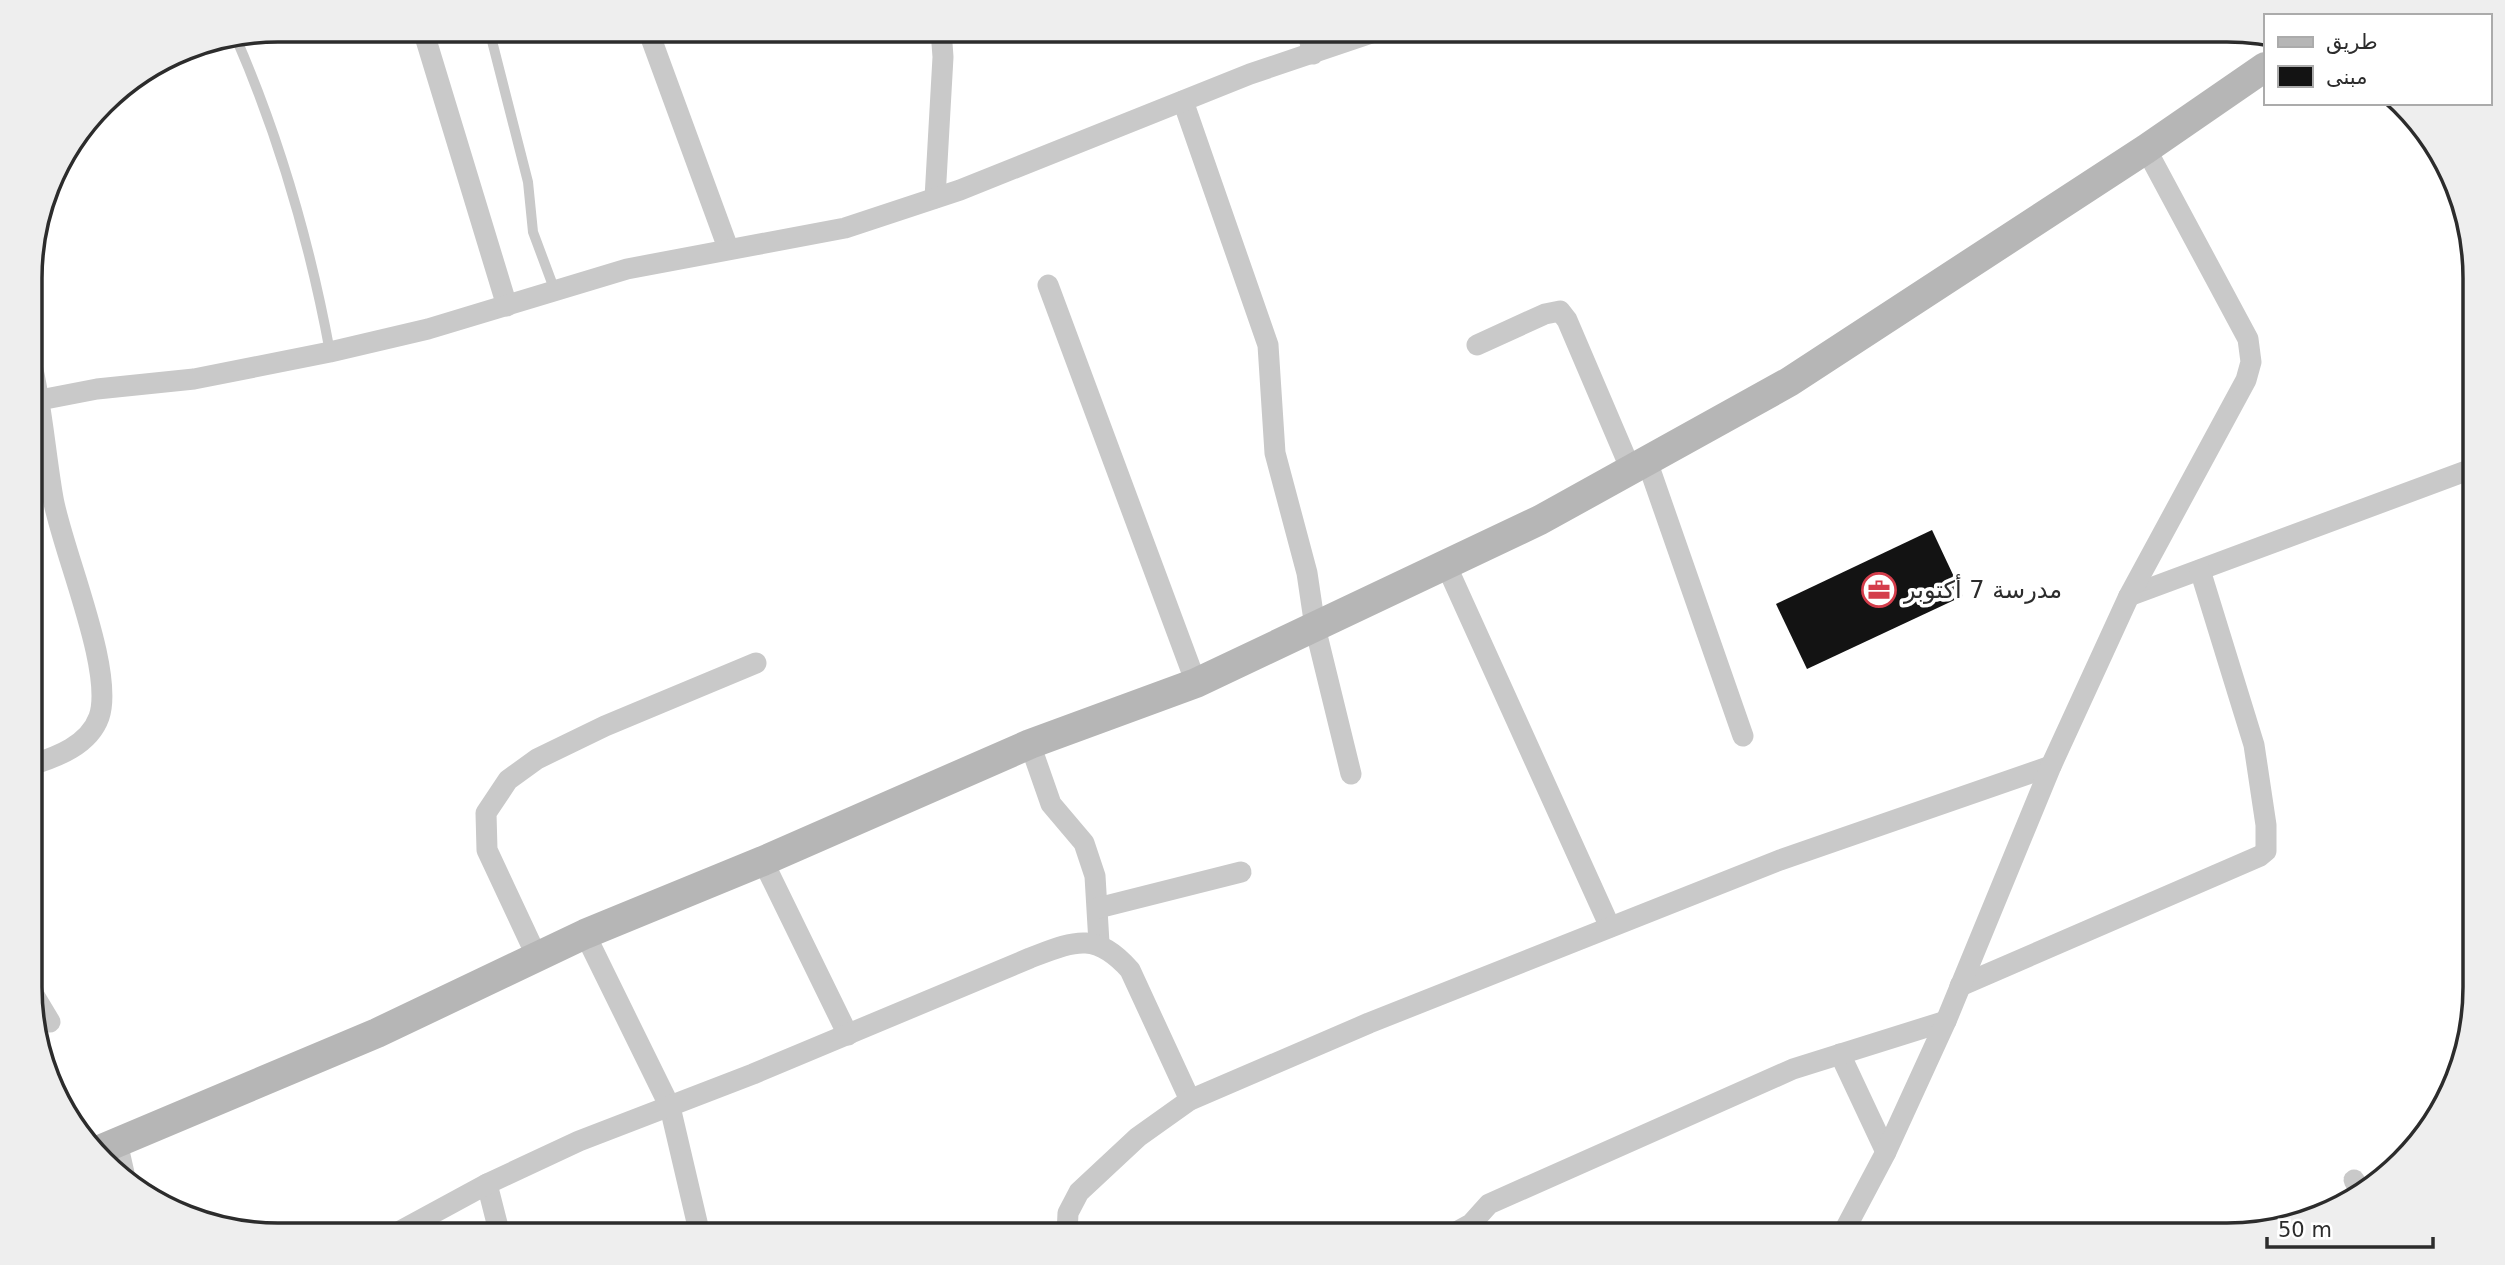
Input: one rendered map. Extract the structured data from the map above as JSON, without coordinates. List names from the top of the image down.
{
  "places": {
    "office": ["مدرسة 7 أكتوبر"]
  },
  "legend": ["طريق", "مبنى"],
  "scale_bar": "50 m"
}
